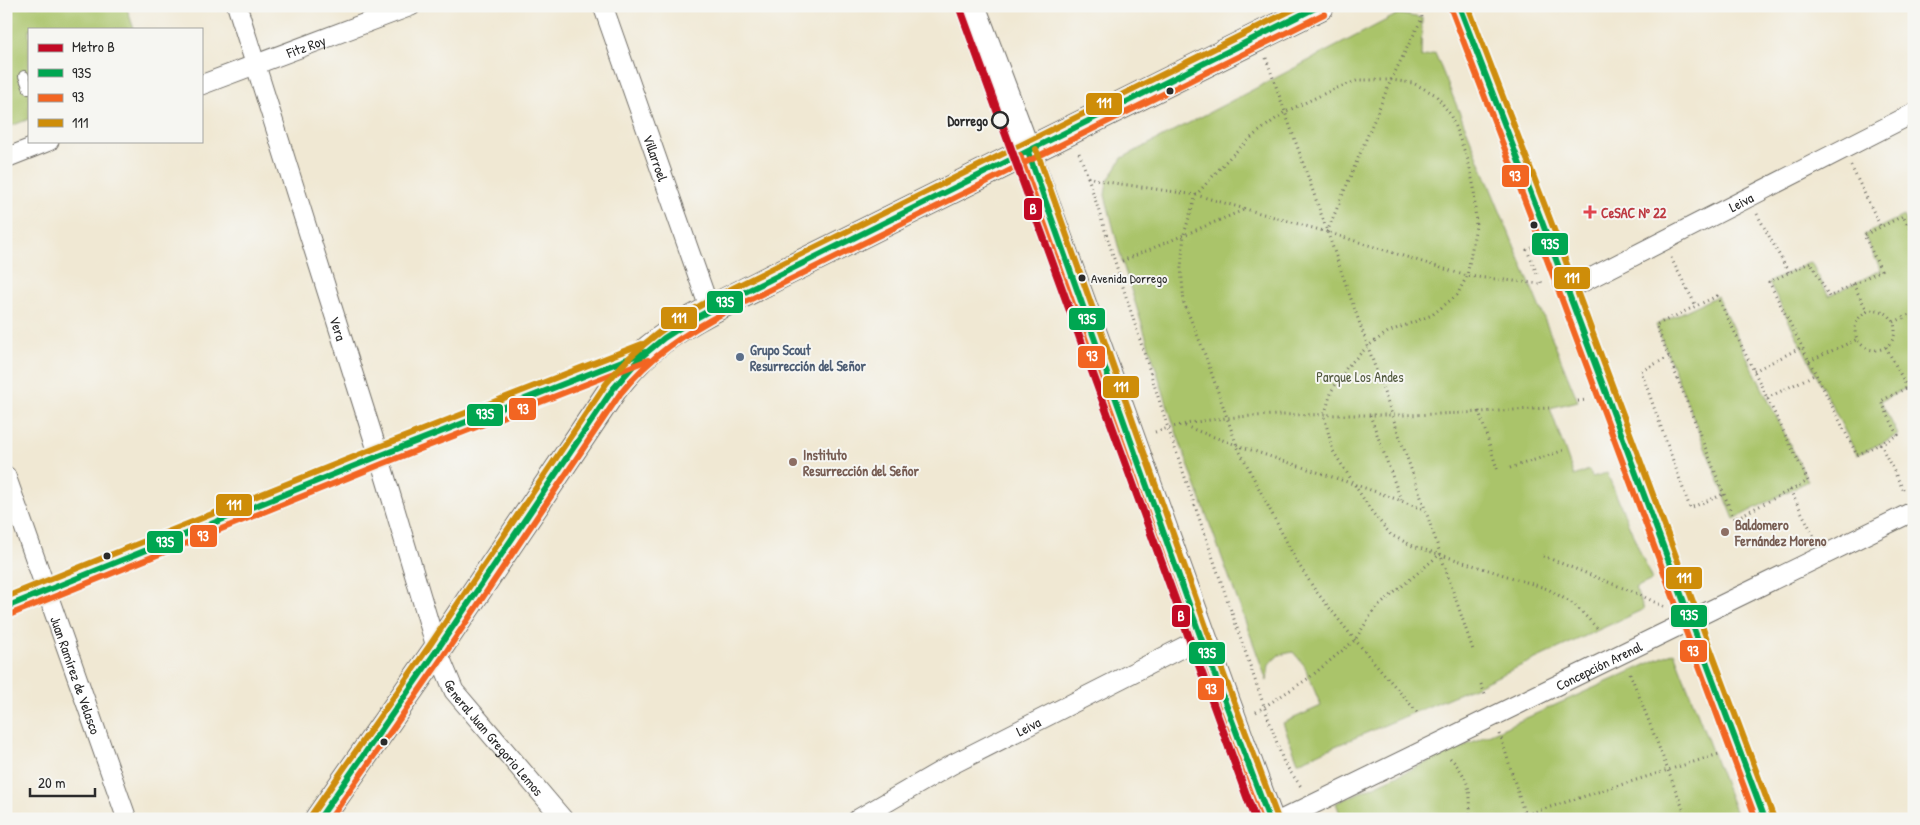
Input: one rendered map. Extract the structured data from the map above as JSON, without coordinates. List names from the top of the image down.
{
  "streets": {
    "street": [
      "Fitz Roy",
      "Villarroel",
      "Leiva",
      "Vera",
      "Concepción Arenal",
      "Juan Ramírez de Velasco",
      "General Juan Gregorio Lemos"
    ]
  },
  "crossings": [
    ["Fitz Roy", "Vera"],
    ["Vera", "General Juan Gregorio Lemos"]
  ],
  "parks": ["Parque Los Andes"],
  "places": {
    "other": [
      "Dorrego",
      "Avenida Dorrego",
      "Grupo Scout Resurrección del Señor",
      "Instituto Resurrección del Señor",
      "Baldomero Fernández Moreno"
    ],
    "health": ["CeSAC Nº 22"]
  },
  "lines": [
    "metro line B",
    "transit line 93S",
    "transit line 111",
    "transit line 93"
  ],
  "legend": [
    "Metro B",
    "93S",
    "93",
    "111"
  ],
  "scale_bar": "20 m"
}
